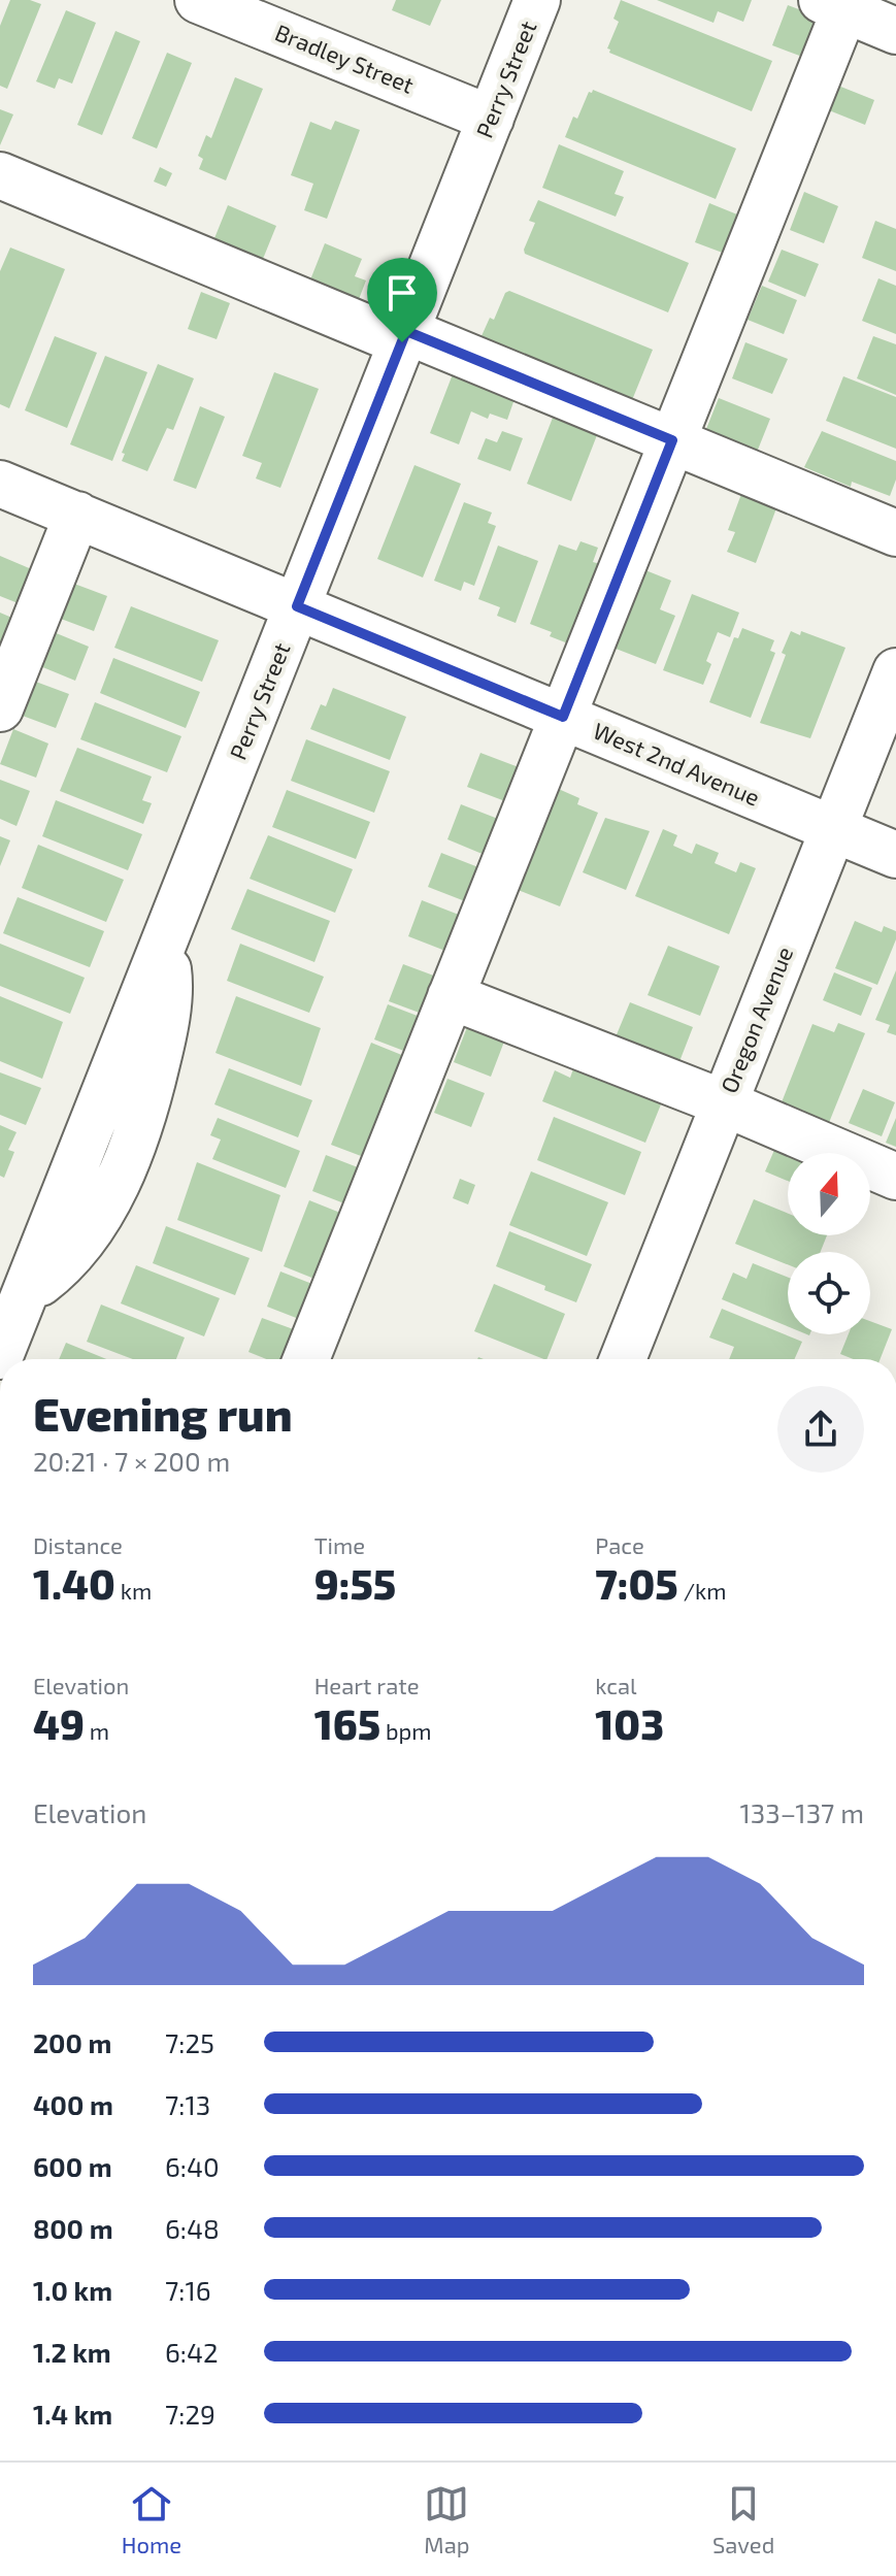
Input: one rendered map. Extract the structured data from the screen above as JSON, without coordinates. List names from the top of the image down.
{
  "streets": {
    "street": [
      "Bradley Street",
      "Perry Street",
      "West 2nd Avenue",
      "Oregon Avenue"
    ]
  },
  "crossings": [
    ["Bradley Street", "Perry Street"],
    ["Perry Street", "West 2nd Avenue"],
    ["West 2nd Avenue", "Oregon Avenue"]
  ],
  "north": "top",
  "page": {
    "heading": ["Evening run", "20:21 · 7 × 200 m"],
    "stats": [
      ["Distance", "1.40 km"],
      ["Time", "9:55"],
      ["Pace", "7:05 /km"],
      ["Elevation", "49 m"],
      ["Heart rate", "165 bpm"],
      ["kcal", "103"]
    ],
    "chart": ["Elevation", "133–137 m"],
    "list": [
      {
        "name": "200 m",
        "note": "7:25"
      },
      {
        "name": "400 m",
        "note": "7:13"
      },
      {
        "name": "600 m",
        "note": "6:40"
      },
      {
        "name": "800 m",
        "note": "6:48"
      },
      {
        "name": "1.0 km",
        "note": "7:16"
      },
      {
        "name": "1.2 km",
        "note": "6:42"
      },
      {
        "name": "1.4 km",
        "note": "7:29"
      }
    ],
    "tabs": ["Home", "Map", "Saved"]
  }
}
